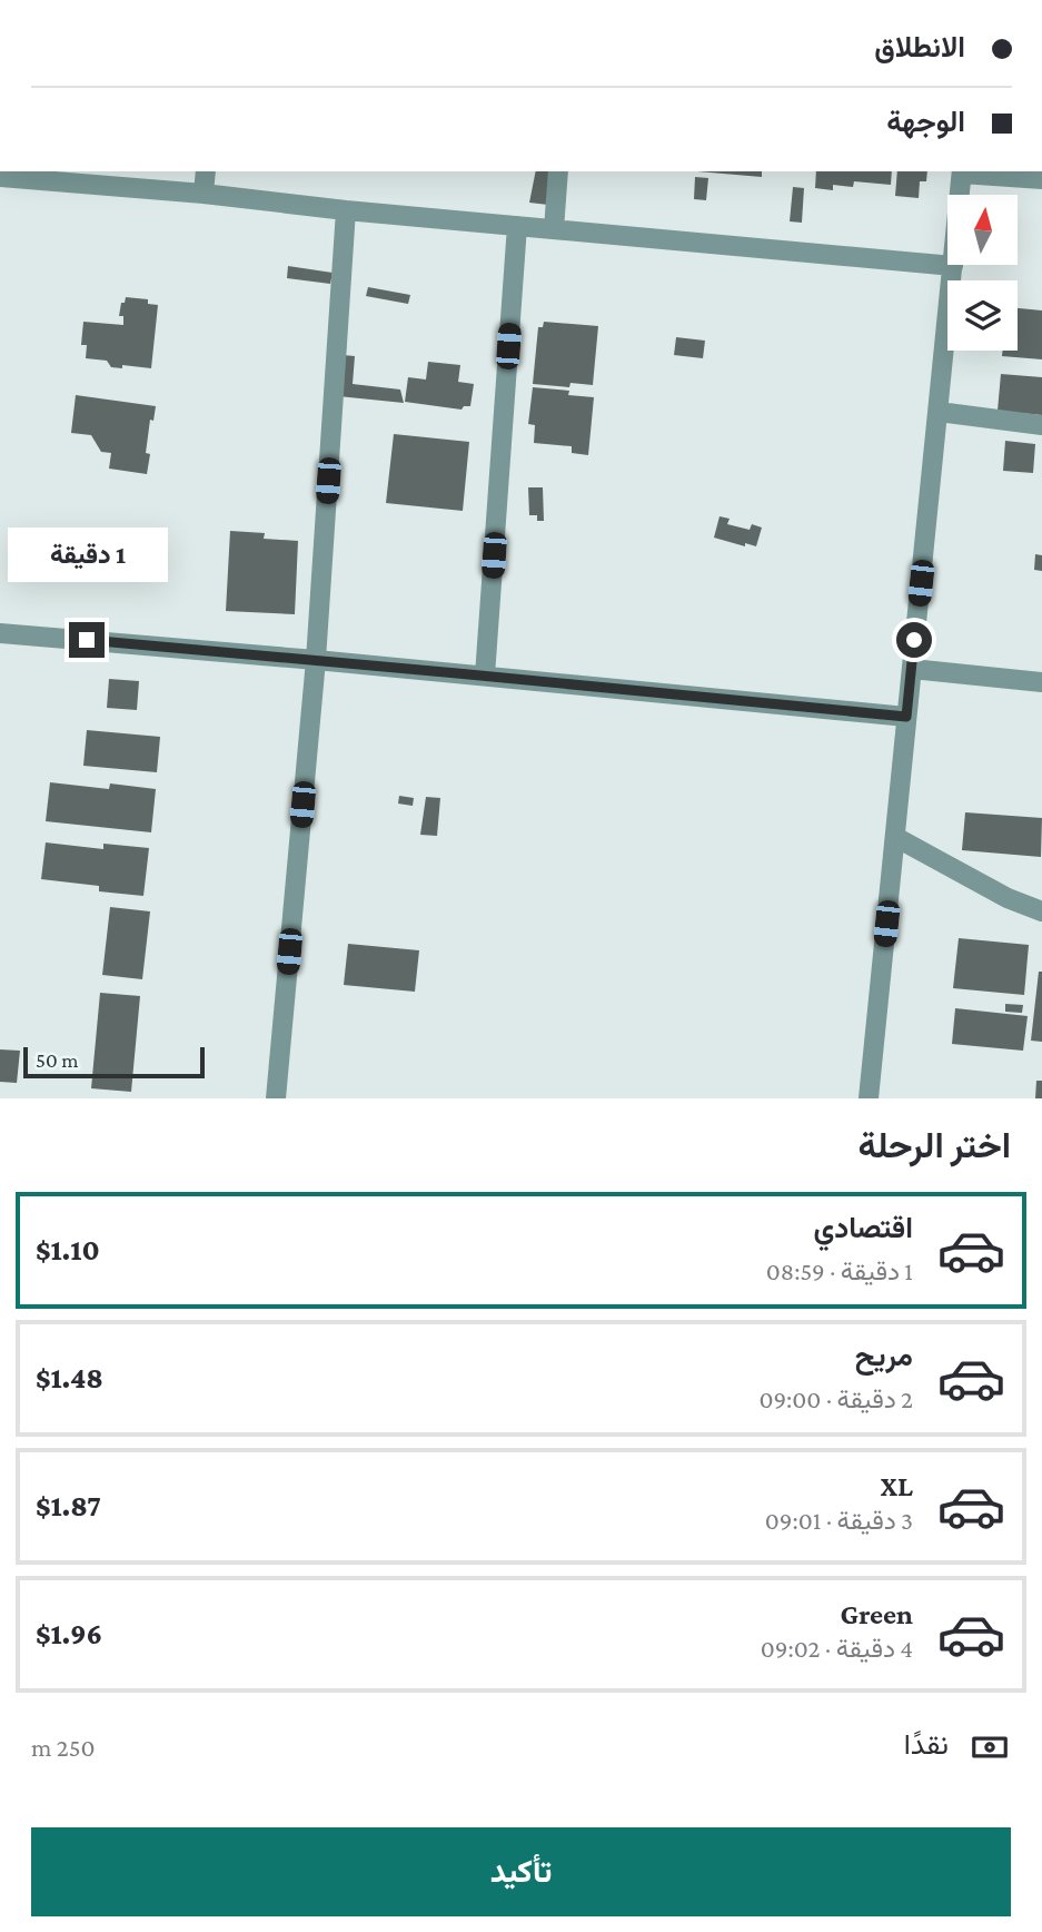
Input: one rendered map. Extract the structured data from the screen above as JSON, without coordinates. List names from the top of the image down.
{
  "scale_bar": "50 m",
  "north": "top",
  "page": {
    "banner": ["الانطلاق", "الوجهة"],
    "bubble": "1 دقيقة",
    "scale": "50 m",
    "heading": "اختر الرحلة",
    "list": [
      {
        "name": "اقتصادي",
        "note": "1 دقيقة · 08:59",
        "value": "$1.10"
      },
      {
        "name": "مريح",
        "note": "2 دقيقة · 09:00",
        "value": "$1.48"
      },
      {
        "name": "XL",
        "note": "3 دقيقة · 09:01",
        "value": "$1.87"
      },
      {
        "name": "Green",
        "note": "4 دقيقة · 09:02",
        "value": "$1.96"
      }
    ],
    "pay": ["نقدًا", "250 m"],
    "buttons": "تأكيد"
  }
}
